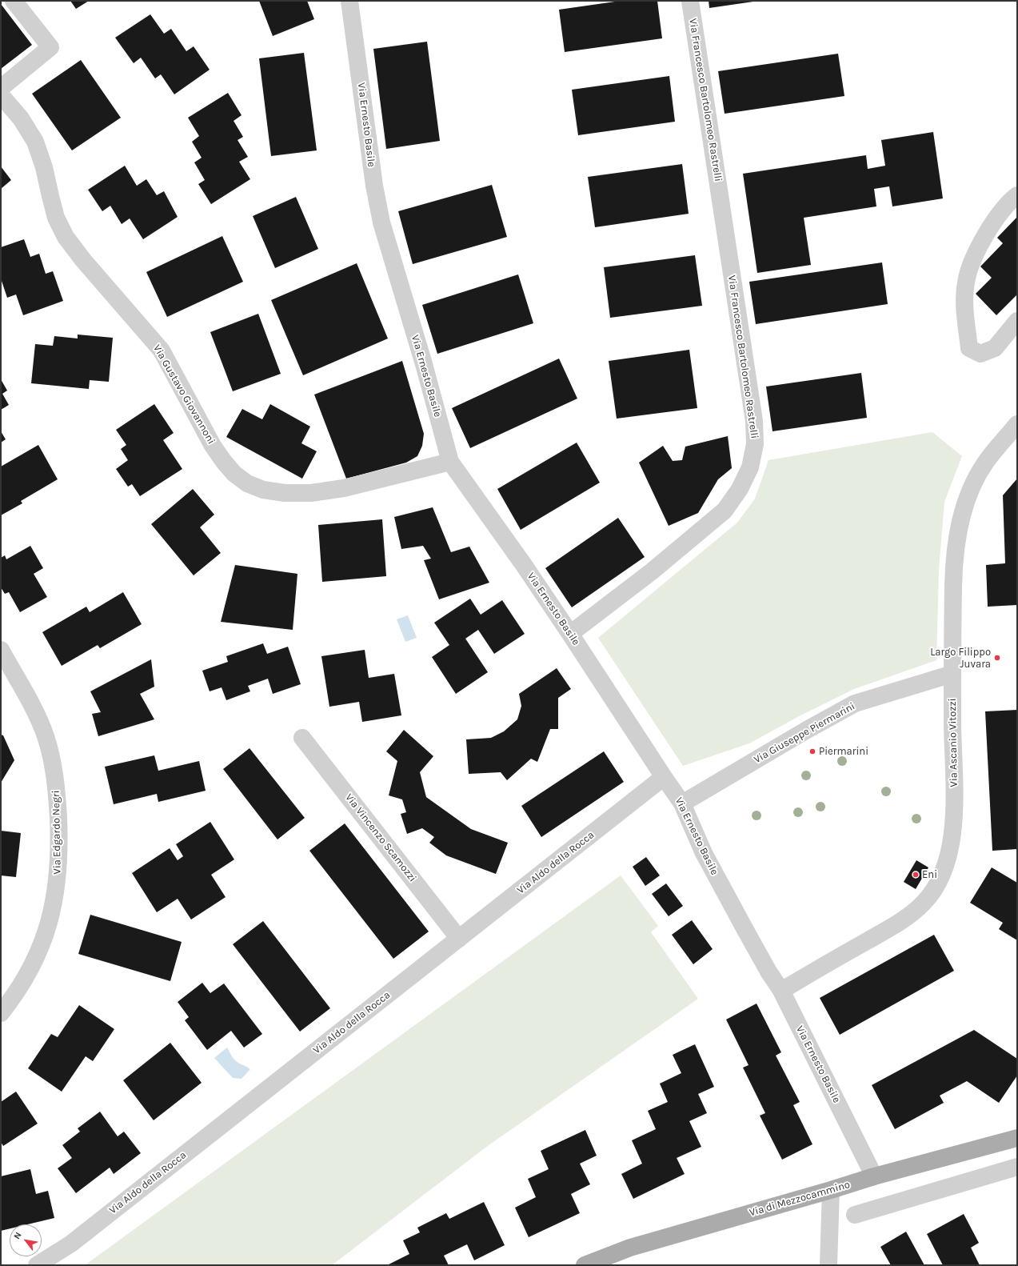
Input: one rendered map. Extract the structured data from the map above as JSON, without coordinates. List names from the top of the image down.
{
  "streets": {
    "main road": ["Via di Mezzocammino"],
    "street": [
      "Via Francesco Bartolomeo Rastrelli",
      "Via Ernesto Basile",
      "Via Gustavo Giovannoni",
      "Via Giuseppe Piermarini",
      "Via Ascanio Vitozzi",
      "Via Edgardo Negri",
      "Via Vincenzo Scamozzi",
      "Via Aldo della Rocca"
    ]
  },
  "crossings": [
    ["Via Francesco Bartolomeo Rastrelli", "Via Ernesto Basile"],
    ["Via Ernesto Basile", "Via Gustavo Giovannoni"],
    ["Via Ernesto Basile", "Via Giuseppe Piermarini"],
    ["Via Ernesto Basile", "Via Ascanio Vitozzi"],
    ["Via Ernesto Basile", "Via Aldo della Rocca"],
    ["Via Ernesto Basile", "Via di Mezzocammino"],
    ["Via Giuseppe Piermarini", "Via Ascanio Vitozzi"],
    ["Via Vincenzo Scamozzi", "Via Aldo della Rocca"]
  ],
  "places": ["Largo Filippo Juvara", "Piermarini", "Eni"],
  "north": "top left"
}
